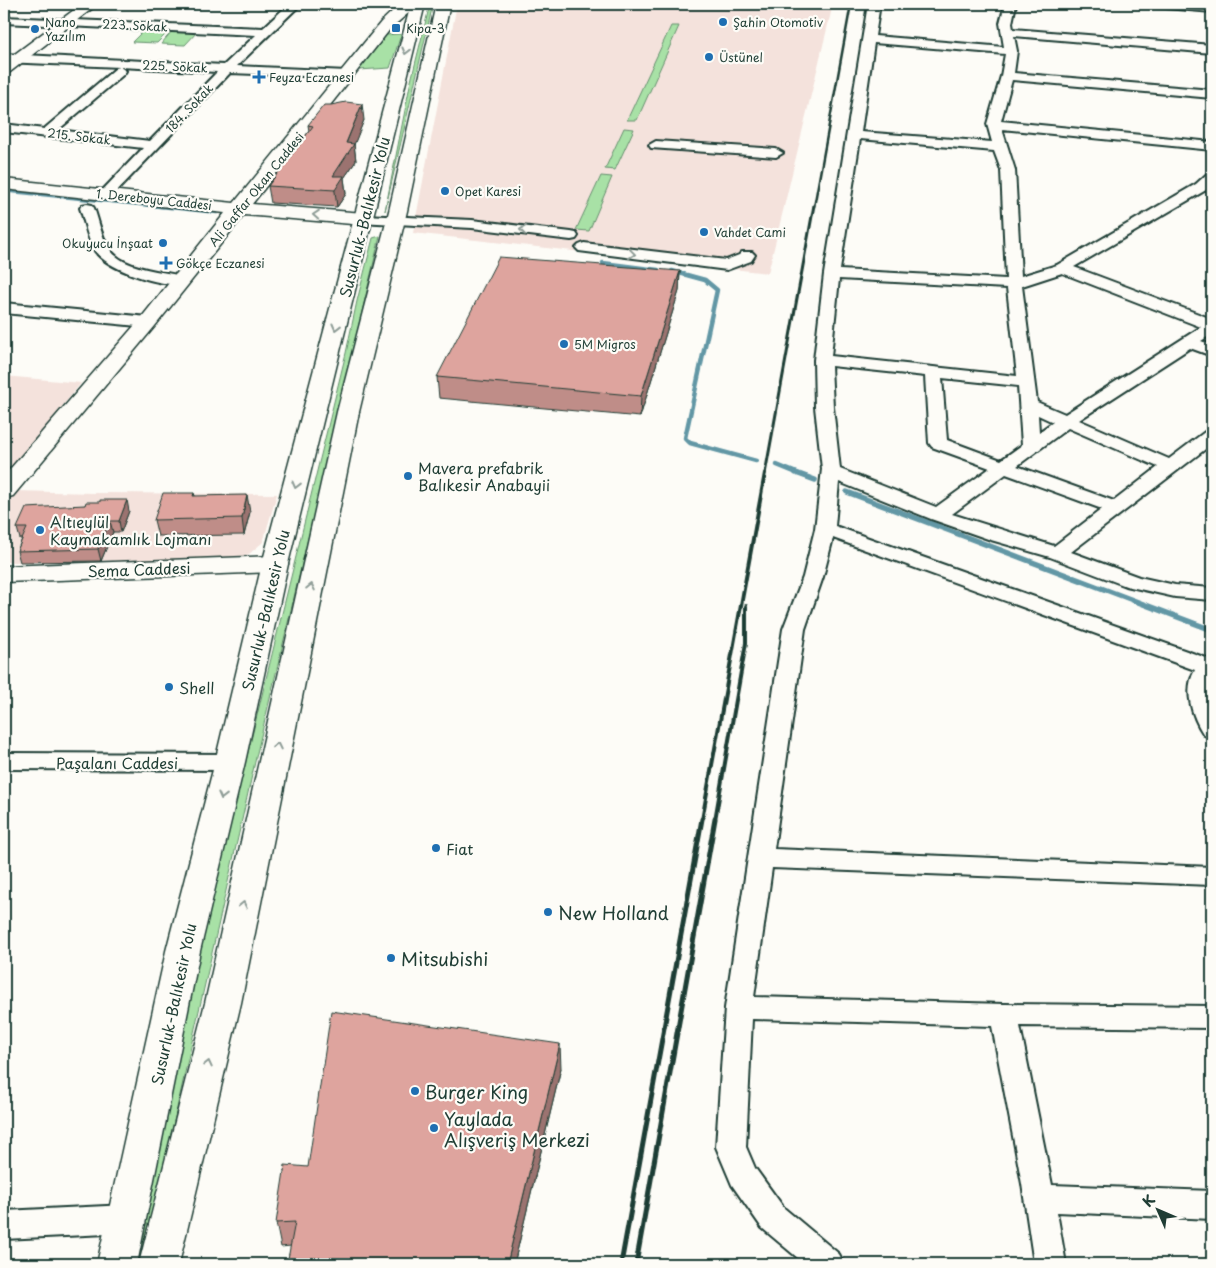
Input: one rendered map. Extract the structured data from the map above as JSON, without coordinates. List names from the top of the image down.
{
  "streets": {
    "main road": [
      "Ali Gaffar Okan Caddesi",
      "1. Dereboyu Caddesi",
      "Susurluk-Balıkesir Yolu",
      "Sema Caddesi"
    ],
    "street": [
      "223. Sokak",
      "225. Sokak",
      "184. Sokak",
      "215. Sokak",
      "Paşalanı Caddesi"
    ]
  },
  "crossings": [
    ["223. Sokak", "184. Sokak"],
    ["225. Sokak", "184. Sokak"],
    ["225. Sokak", "Ali Gaffar Okan Caddesi"],
    ["184. Sokak", "215. Sokak"],
    ["184. Sokak", "1. Dereboyu Caddesi"],
    ["Ali Gaffar Okan Caddesi", "1. Dereboyu Caddesi"],
    ["1. Dereboyu Caddesi", "Susurluk-Balıkesir Yolu"],
    ["Susurluk-Balıkesir Yolu", "Sema Caddesi"],
    ["Susurluk-Balıkesir Yolu", "Paşalanı Caddesi"]
  ],
  "places": {
    "other": [
      "Şahin Otomotiv",
      "Nano Yazılım",
      "Üstünel",
      "Opet Karesi",
      "Vahdet Cami",
      "Okuyucu İnşaat",
      "5M Migros",
      "Mavera prefabrik Balıkesir Anabayii",
      "Altıeylül Kaymakamlık Lojmanı",
      "Shell",
      "Fiat",
      "New Holland",
      "Mitsubishi",
      "Burger King",
      "Yaylada Alışveriş Merkezi"
    ],
    "transit": ["Kipa-3"],
    "health": ["Feyza Eczanesi", "Gökçe Eczanesi"]
  },
  "north": "top left"
}
